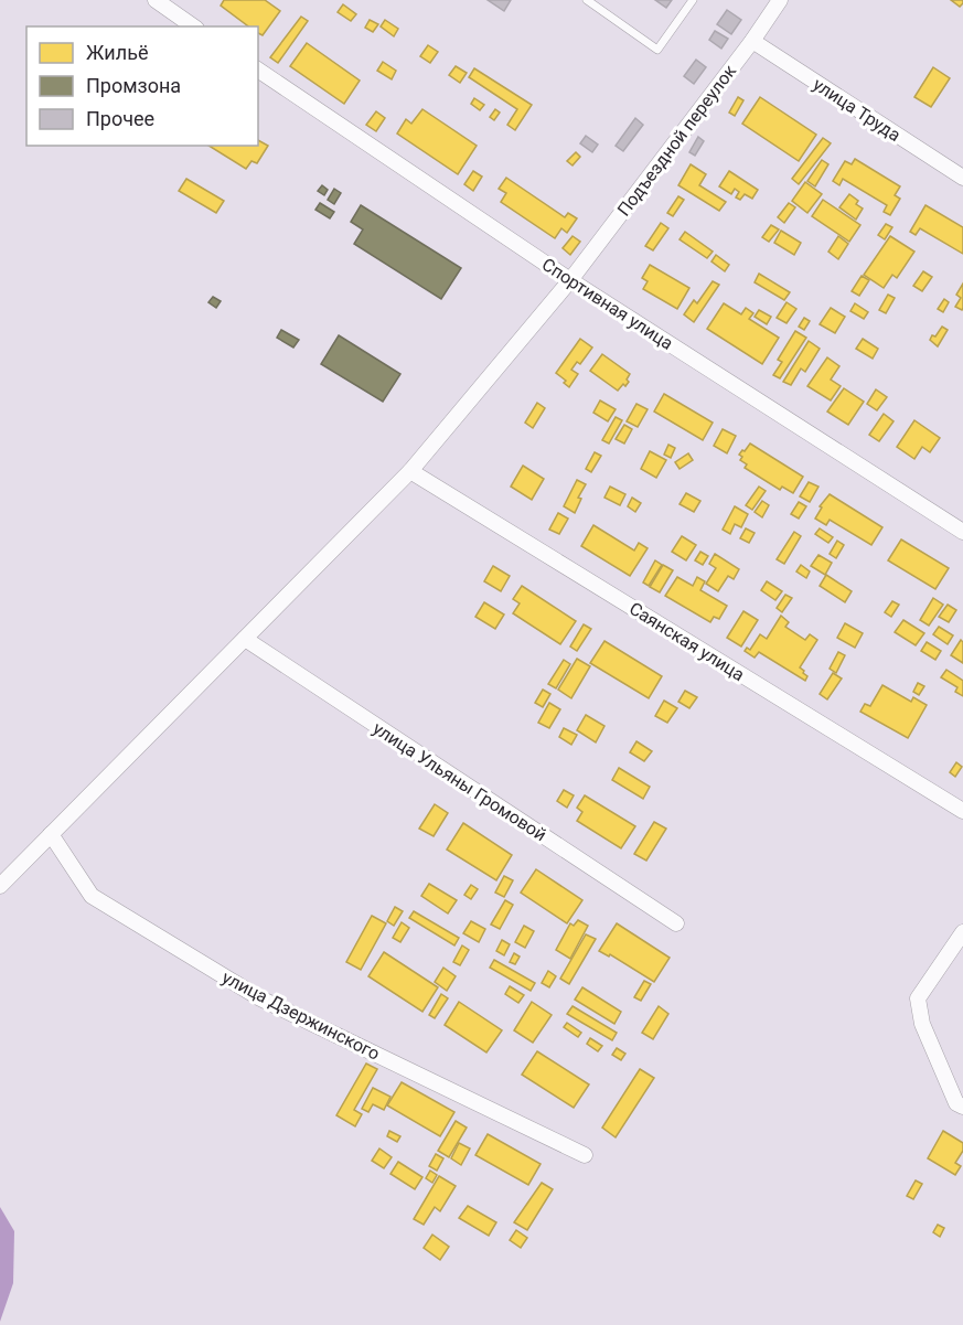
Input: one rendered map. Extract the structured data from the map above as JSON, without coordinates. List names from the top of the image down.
{
  "streets": {
    "street": [
      "улица Труда",
      "Подъездной переулок",
      "Спортивная улица",
      "Саянская улица",
      "улица Ульяны Громовой",
      "улица Дзержинского"
    ]
  },
  "crossings": [
    ["улица Труда", "Подъездной переулок"],
    ["Подъездной переулок", "Спортивная улица"],
    ["Подъездной переулок", "Саянская улица"],
    ["Подъездной переулок", "улица Ульяны Громовой"],
    ["Подъездной переулок", "улица Дзержинского"]
  ],
  "legend": ["Жильё", "Промзона", "Прочее"]
}
